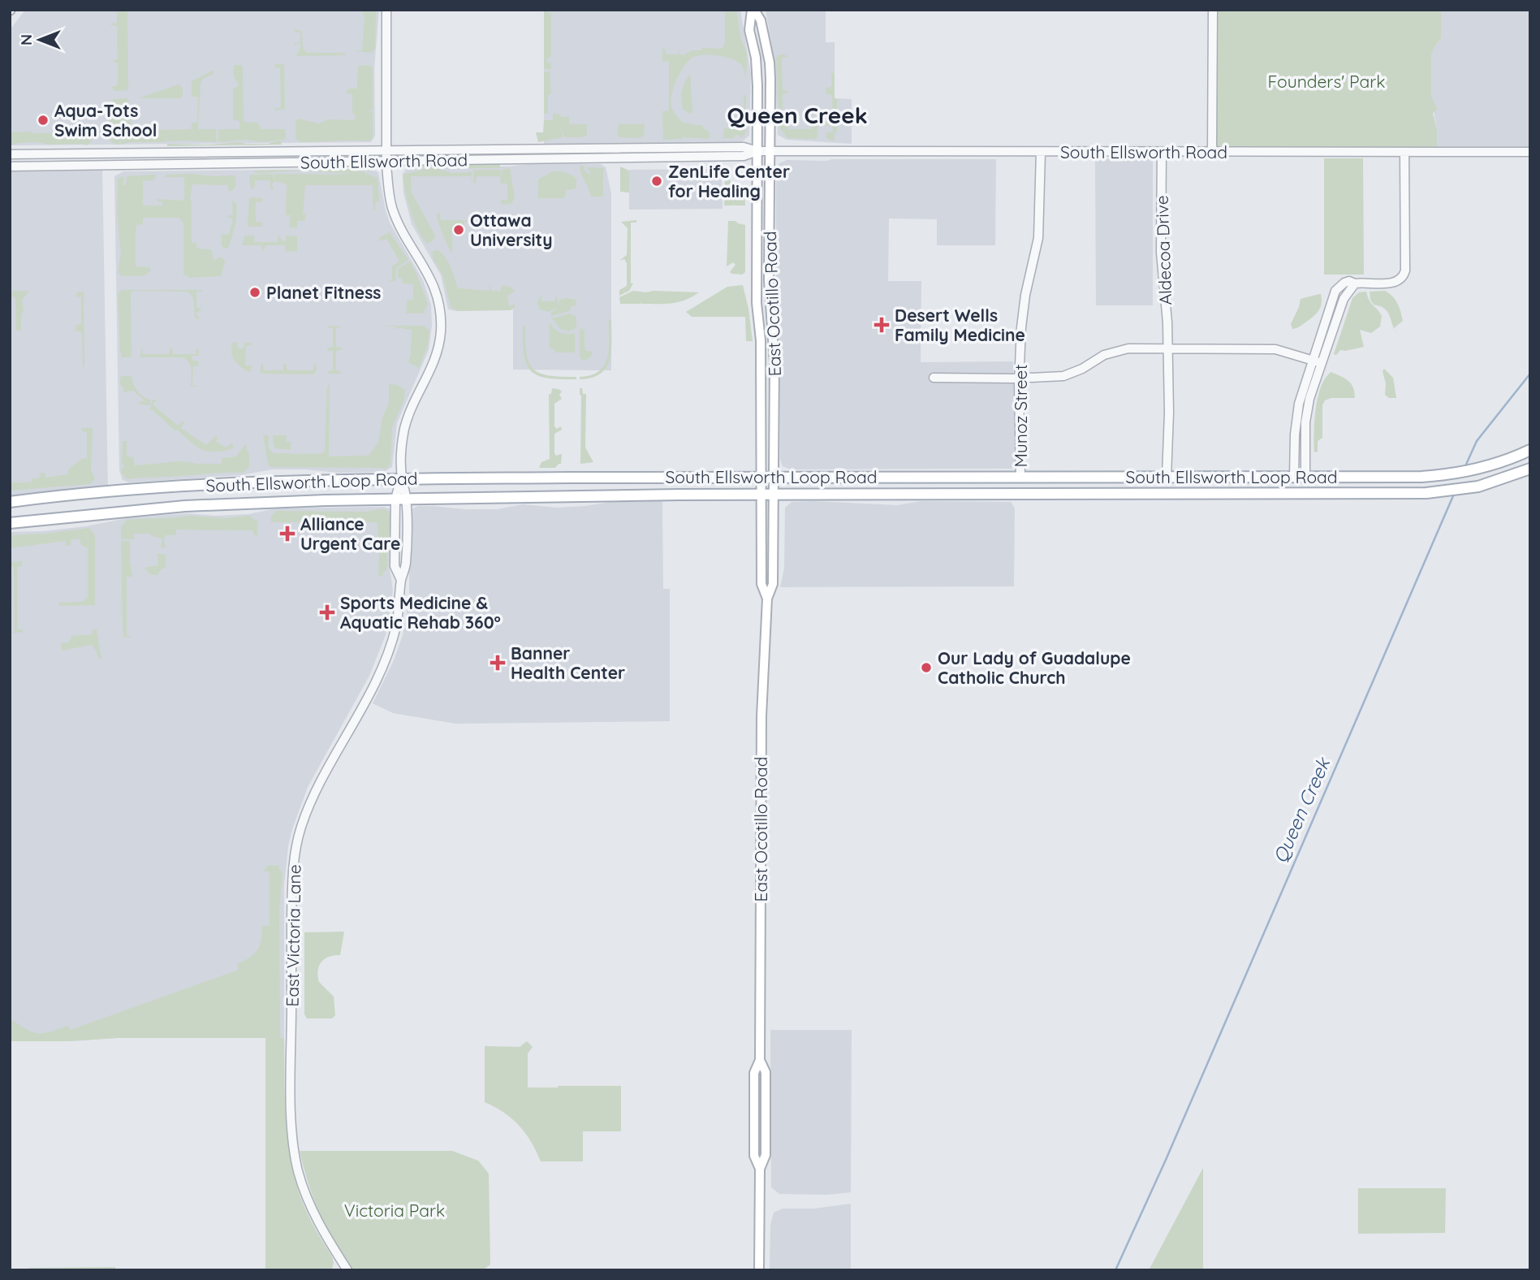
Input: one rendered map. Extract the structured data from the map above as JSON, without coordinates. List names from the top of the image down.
{
  "streets": {
    "main road": ["East Ocotillo Road", "South Ellsworth Loop Road"],
    "street": [
      "South Ellsworth Road",
      "Aldecoa Drive",
      "Munoz Street",
      "East Victoria Lane"
    ]
  },
  "crossings": [
    ["South Ellsworth Road", "Aldecoa Drive"],
    ["South Ellsworth Road", "East Ocotillo Road"],
    ["South Ellsworth Road", "Munoz Street"],
    ["South Ellsworth Road", "East Victoria Lane"],
    ["Aldecoa Drive", "South Ellsworth Loop Road"],
    ["East Ocotillo Road", "South Ellsworth Loop Road"],
    ["Munoz Street", "South Ellsworth Loop Road"],
    ["South Ellsworth Loop Road", "East Victoria Lane"]
  ],
  "districts": ["Queen Creek"],
  "water": ["Queen Creek"],
  "parks": ["Founders' Park", "Victoria Park"],
  "places": {
    "other": [
      "Aqua-Tots Swim School",
      "ZenLife Center for Healing",
      "Ottawa University",
      "Planet Fitness",
      "Our Lady of Guadalupe Catholic Church"
    ],
    "health": [
      "Desert Wells Family Medicine",
      "Alliance Urgent Care",
      "Sports Medicine & Aquatic Rehab 360°",
      "Banner Health Center"
    ]
  },
  "north": "left"
}
